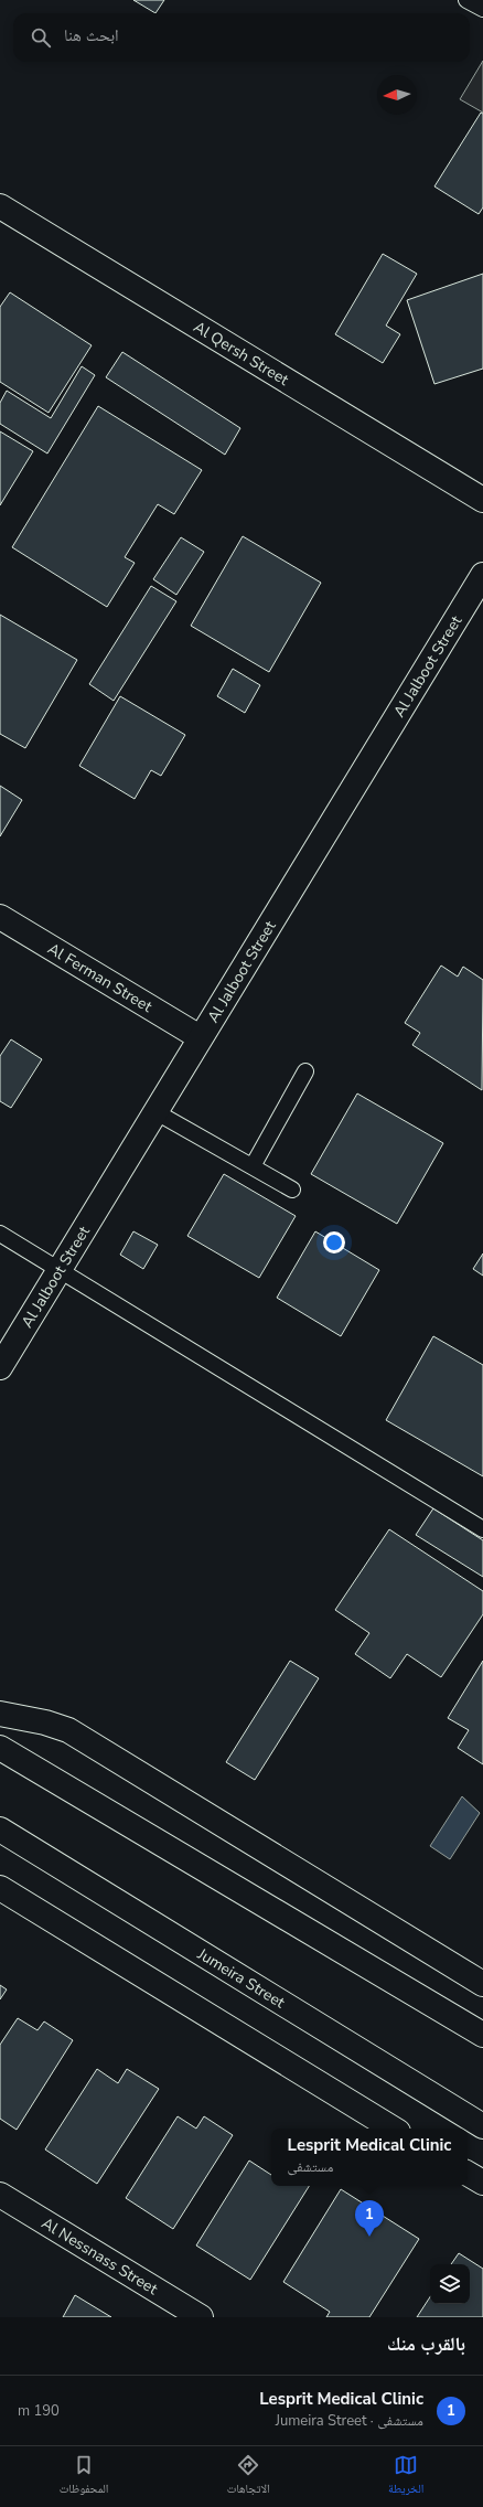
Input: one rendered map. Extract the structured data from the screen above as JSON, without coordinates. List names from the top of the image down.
{
  "streets": {
    "street": [
      "Al Qersh Street",
      "Al Jalboot Street",
      "Al Ferman Street",
      "Jumeira Street",
      "Al Nessnass Street"
    ]
  },
  "crossings": [
    ["Al Jalboot Street", "Al Ferman Street"]
  ],
  "north": "left",
  "page": {
    "search": "ابحث هنا",
    "popup": ["Lesprit Medical Clinic", "مستشفى"],
    "pins": "1",
    "heading": "بالقرب منك",
    "list": [
      {
        "mark": "1",
        "name": "Lesprit Medical Clinic",
        "note": "مستشفى · Jumeira Street",
        "value": "190 m"
      }
    ],
    "nav": ["الخريطة", "الاتجاهات", "المحفوظات"]
  }
}
